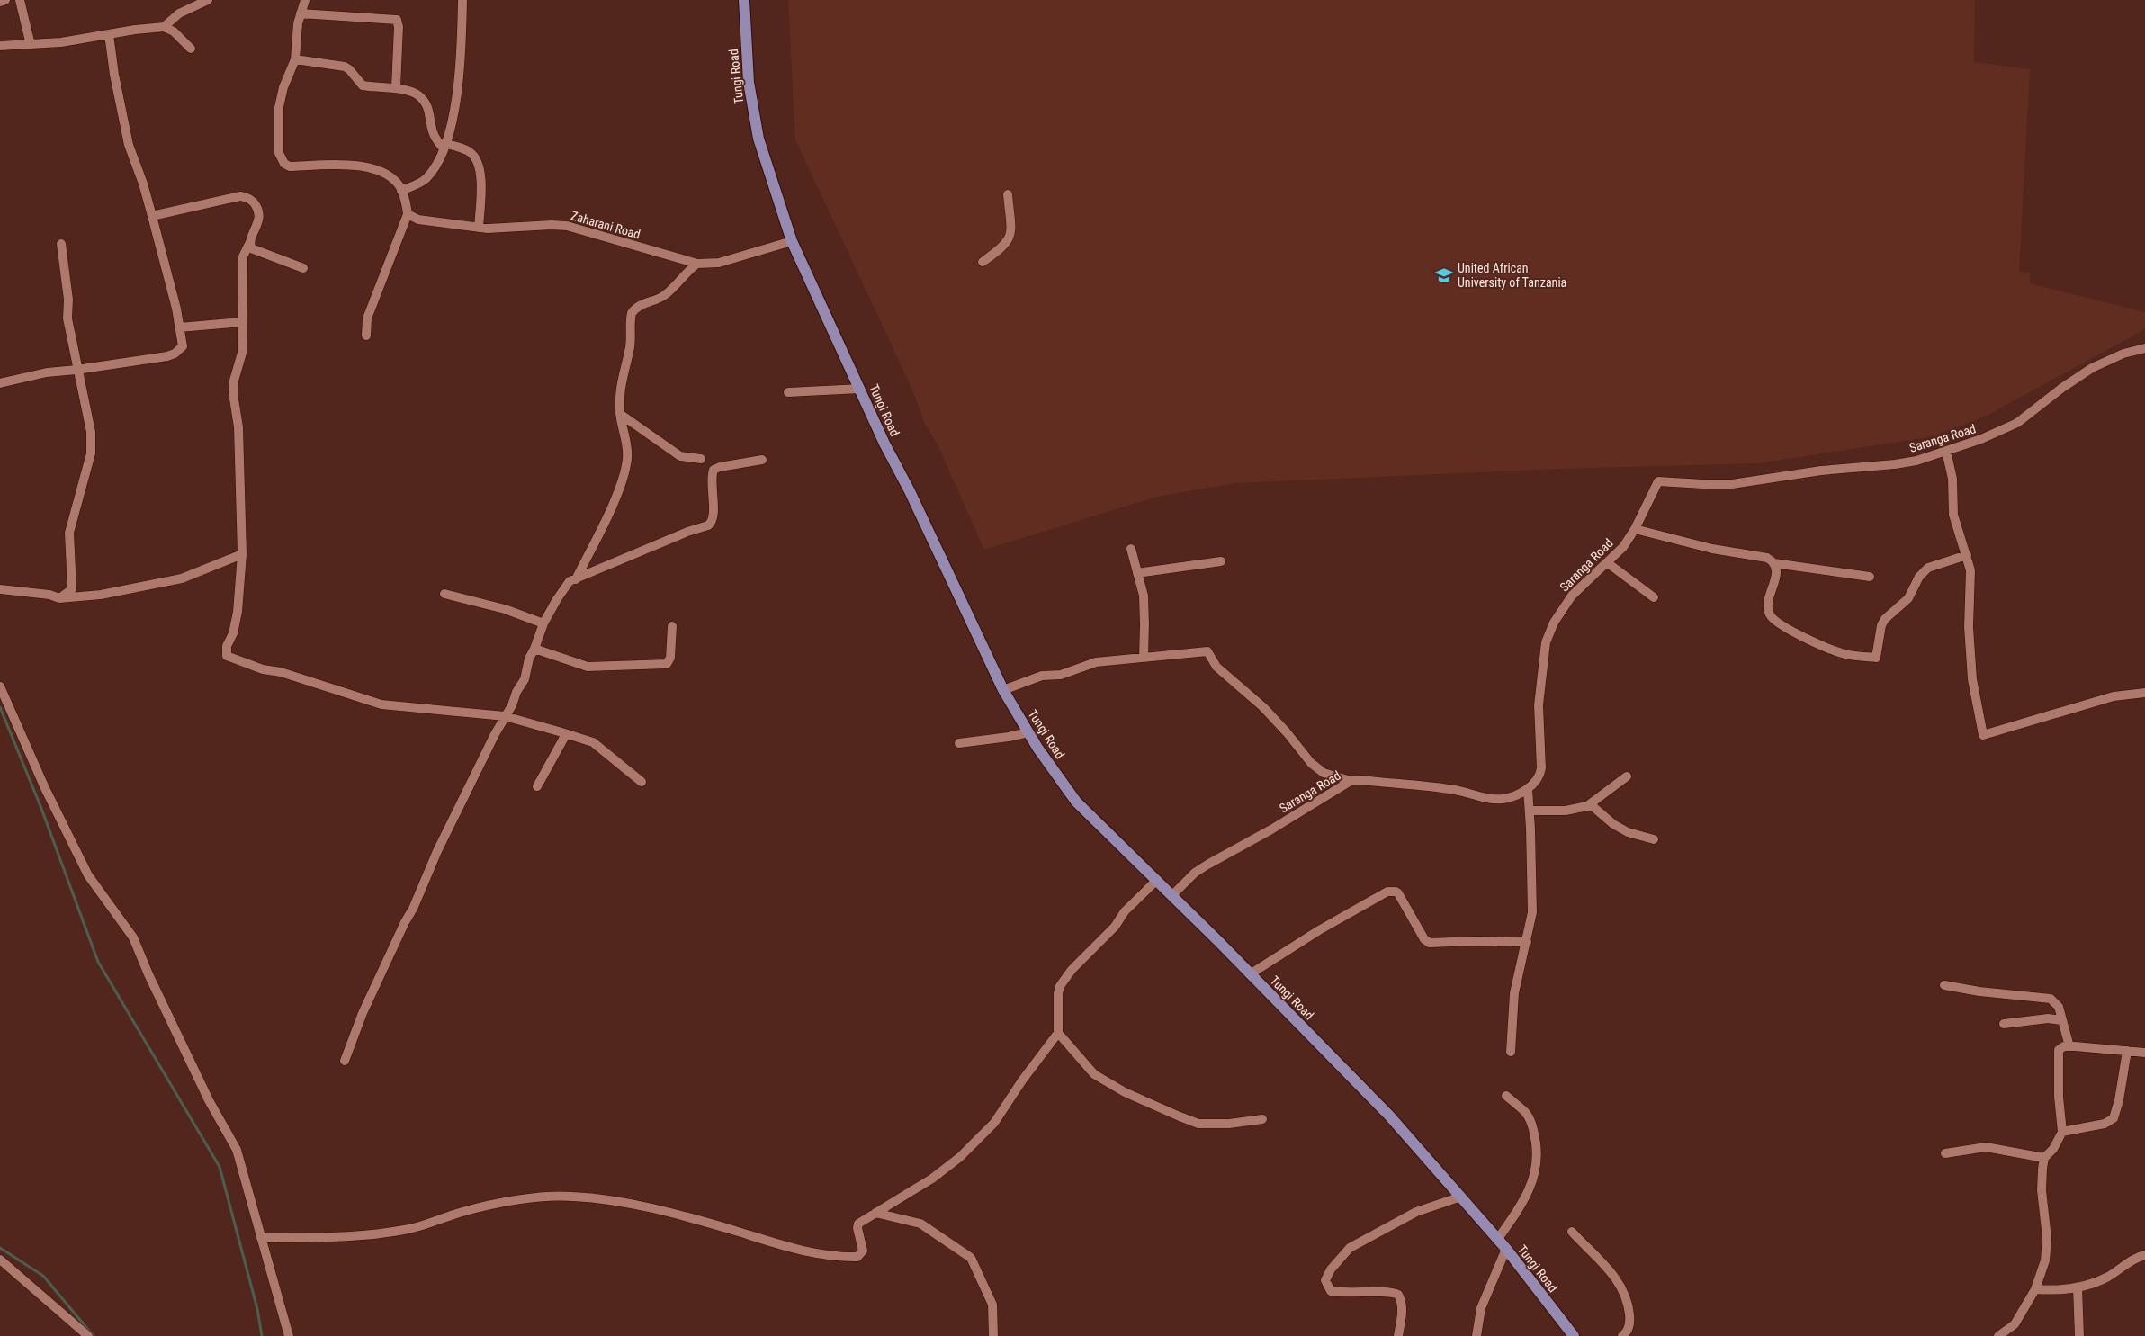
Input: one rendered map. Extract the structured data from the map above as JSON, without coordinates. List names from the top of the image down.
{
  "streets": {
    "main road": ["Tungi Road"],
    "street": ["Zaharani Road", "Saranga Road"]
  },
  "crossings": [
    ["Tungi Road", "Zaharani Road"],
    ["Tungi Road", "Saranga Road"]
  ],
  "places": {
    "school or university": ["United African University of Tanzania"]
  }
}
